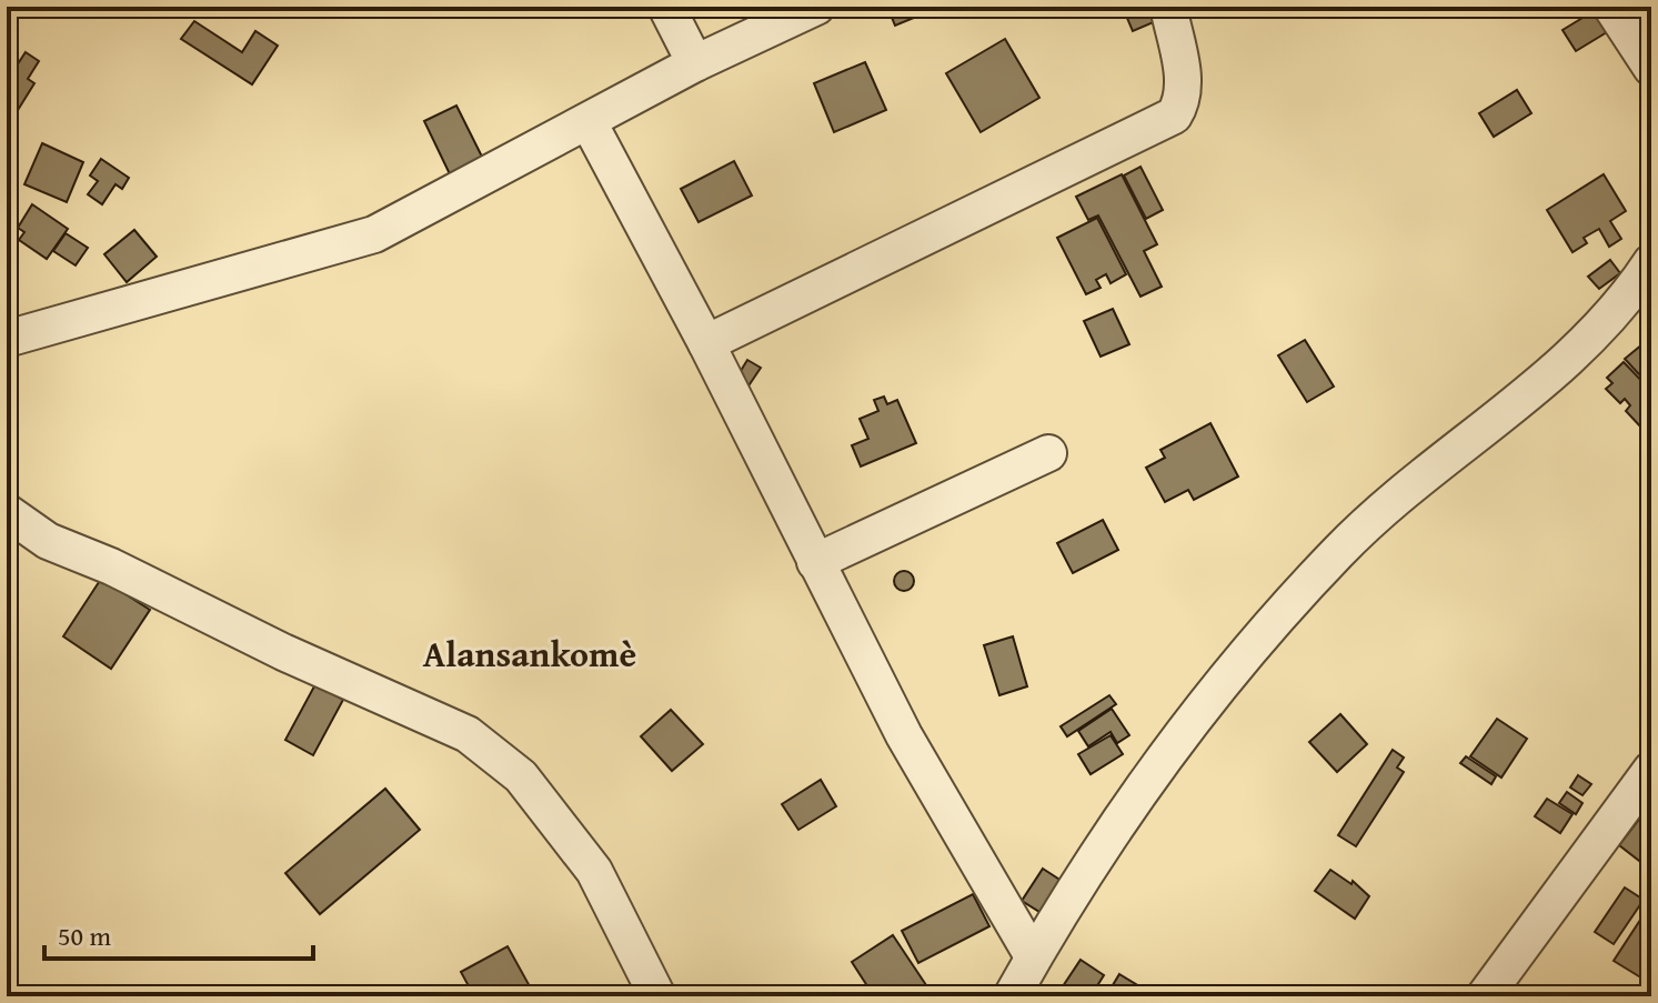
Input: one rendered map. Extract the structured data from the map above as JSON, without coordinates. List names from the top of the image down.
{
  "districts": ["Alansankomè"],
  "scale_bar": "50 m"
}
